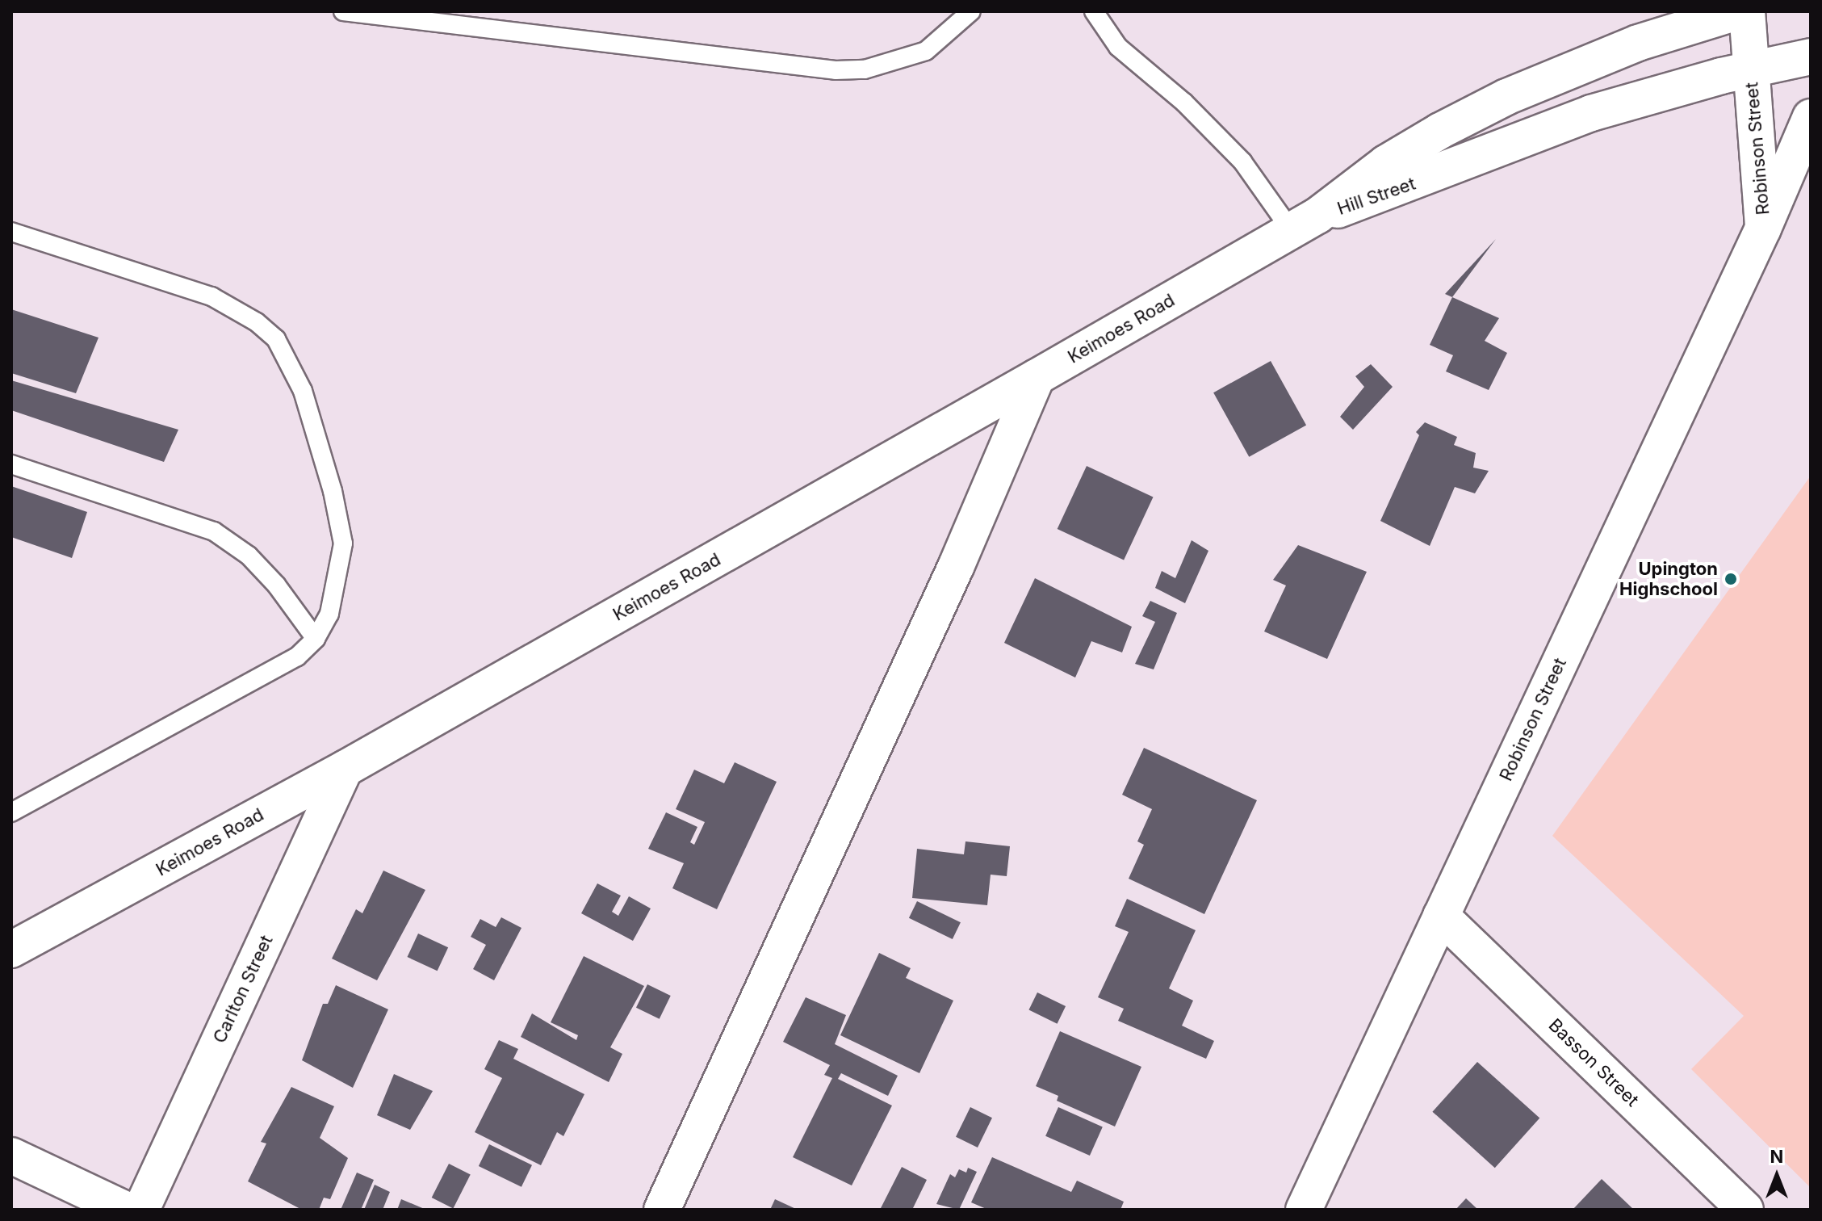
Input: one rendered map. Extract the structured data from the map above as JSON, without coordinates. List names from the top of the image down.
{
  "streets": {
    "street": [
      "Robinson Street",
      "Hill Street",
      "Keimoes Road",
      "Carlton Street",
      "Basson Street"
    ]
  },
  "crossings": [
    ["Robinson Street", "Hill Street"],
    ["Robinson Street", "Basson Street"],
    ["Hill Street", "Keimoes Road"],
    ["Keimoes Road", "Carlton Street"]
  ],
  "places": ["Upington Highschool"],
  "north": "top"
}
